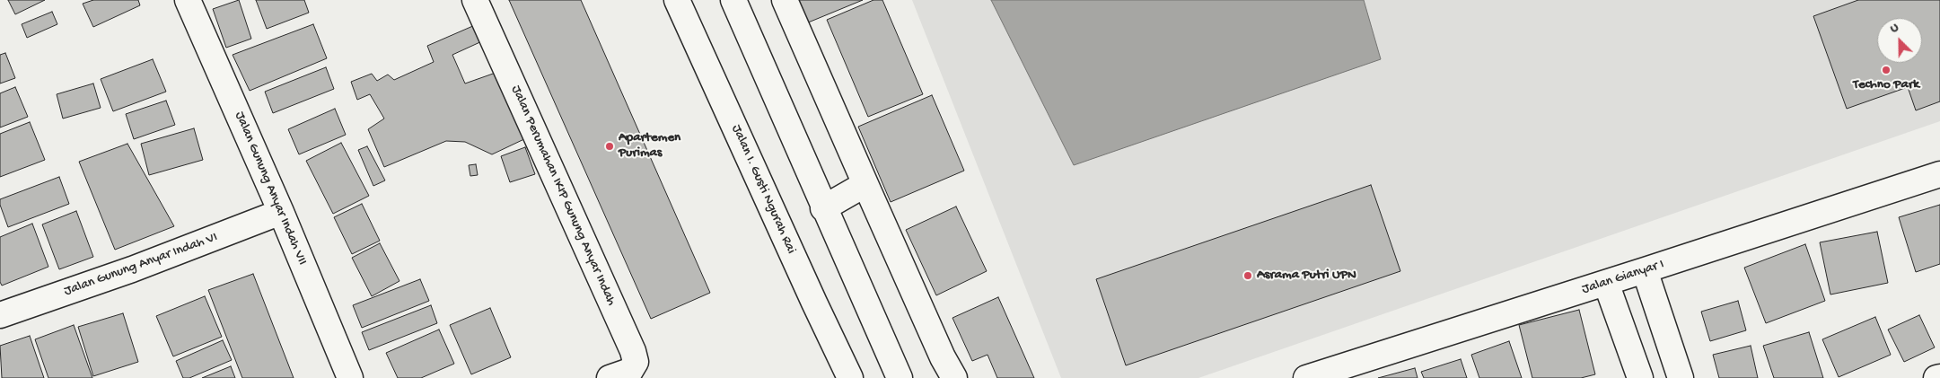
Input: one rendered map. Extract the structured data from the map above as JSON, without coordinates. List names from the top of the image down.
{
  "streets": {
    "street": [
      "Jalan Gunung Anyar Indah VII",
      "Jalan I. Gusti Ngurah Rai",
      "Jalan Perumahan IKIP Gunung Anyar Indah",
      "Jalan Gunung Anyar Indah VI",
      "Jalan Gianyar I"
    ]
  },
  "crossings": [
    ["Jalan Gunung Anyar Indah VII", "Jalan Gunung Anyar Indah VI"]
  ],
  "places": ["Techno Park", "Apartemen Purimas", "Asrama Putri UPN"],
  "north": "top left"
}
